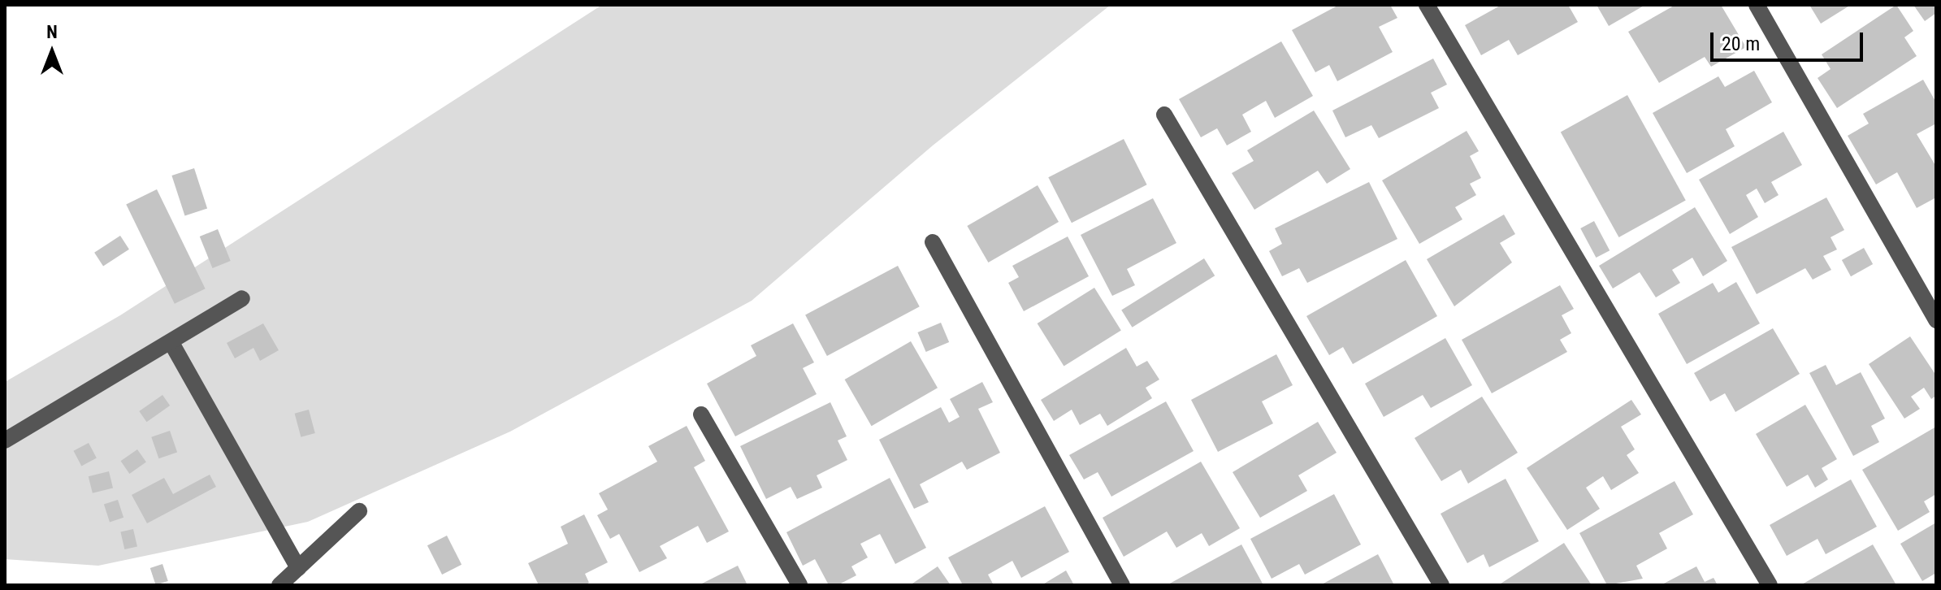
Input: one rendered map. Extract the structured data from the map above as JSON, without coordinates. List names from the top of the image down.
{
  "scale_bar": "20 m",
  "north": "top"
}
